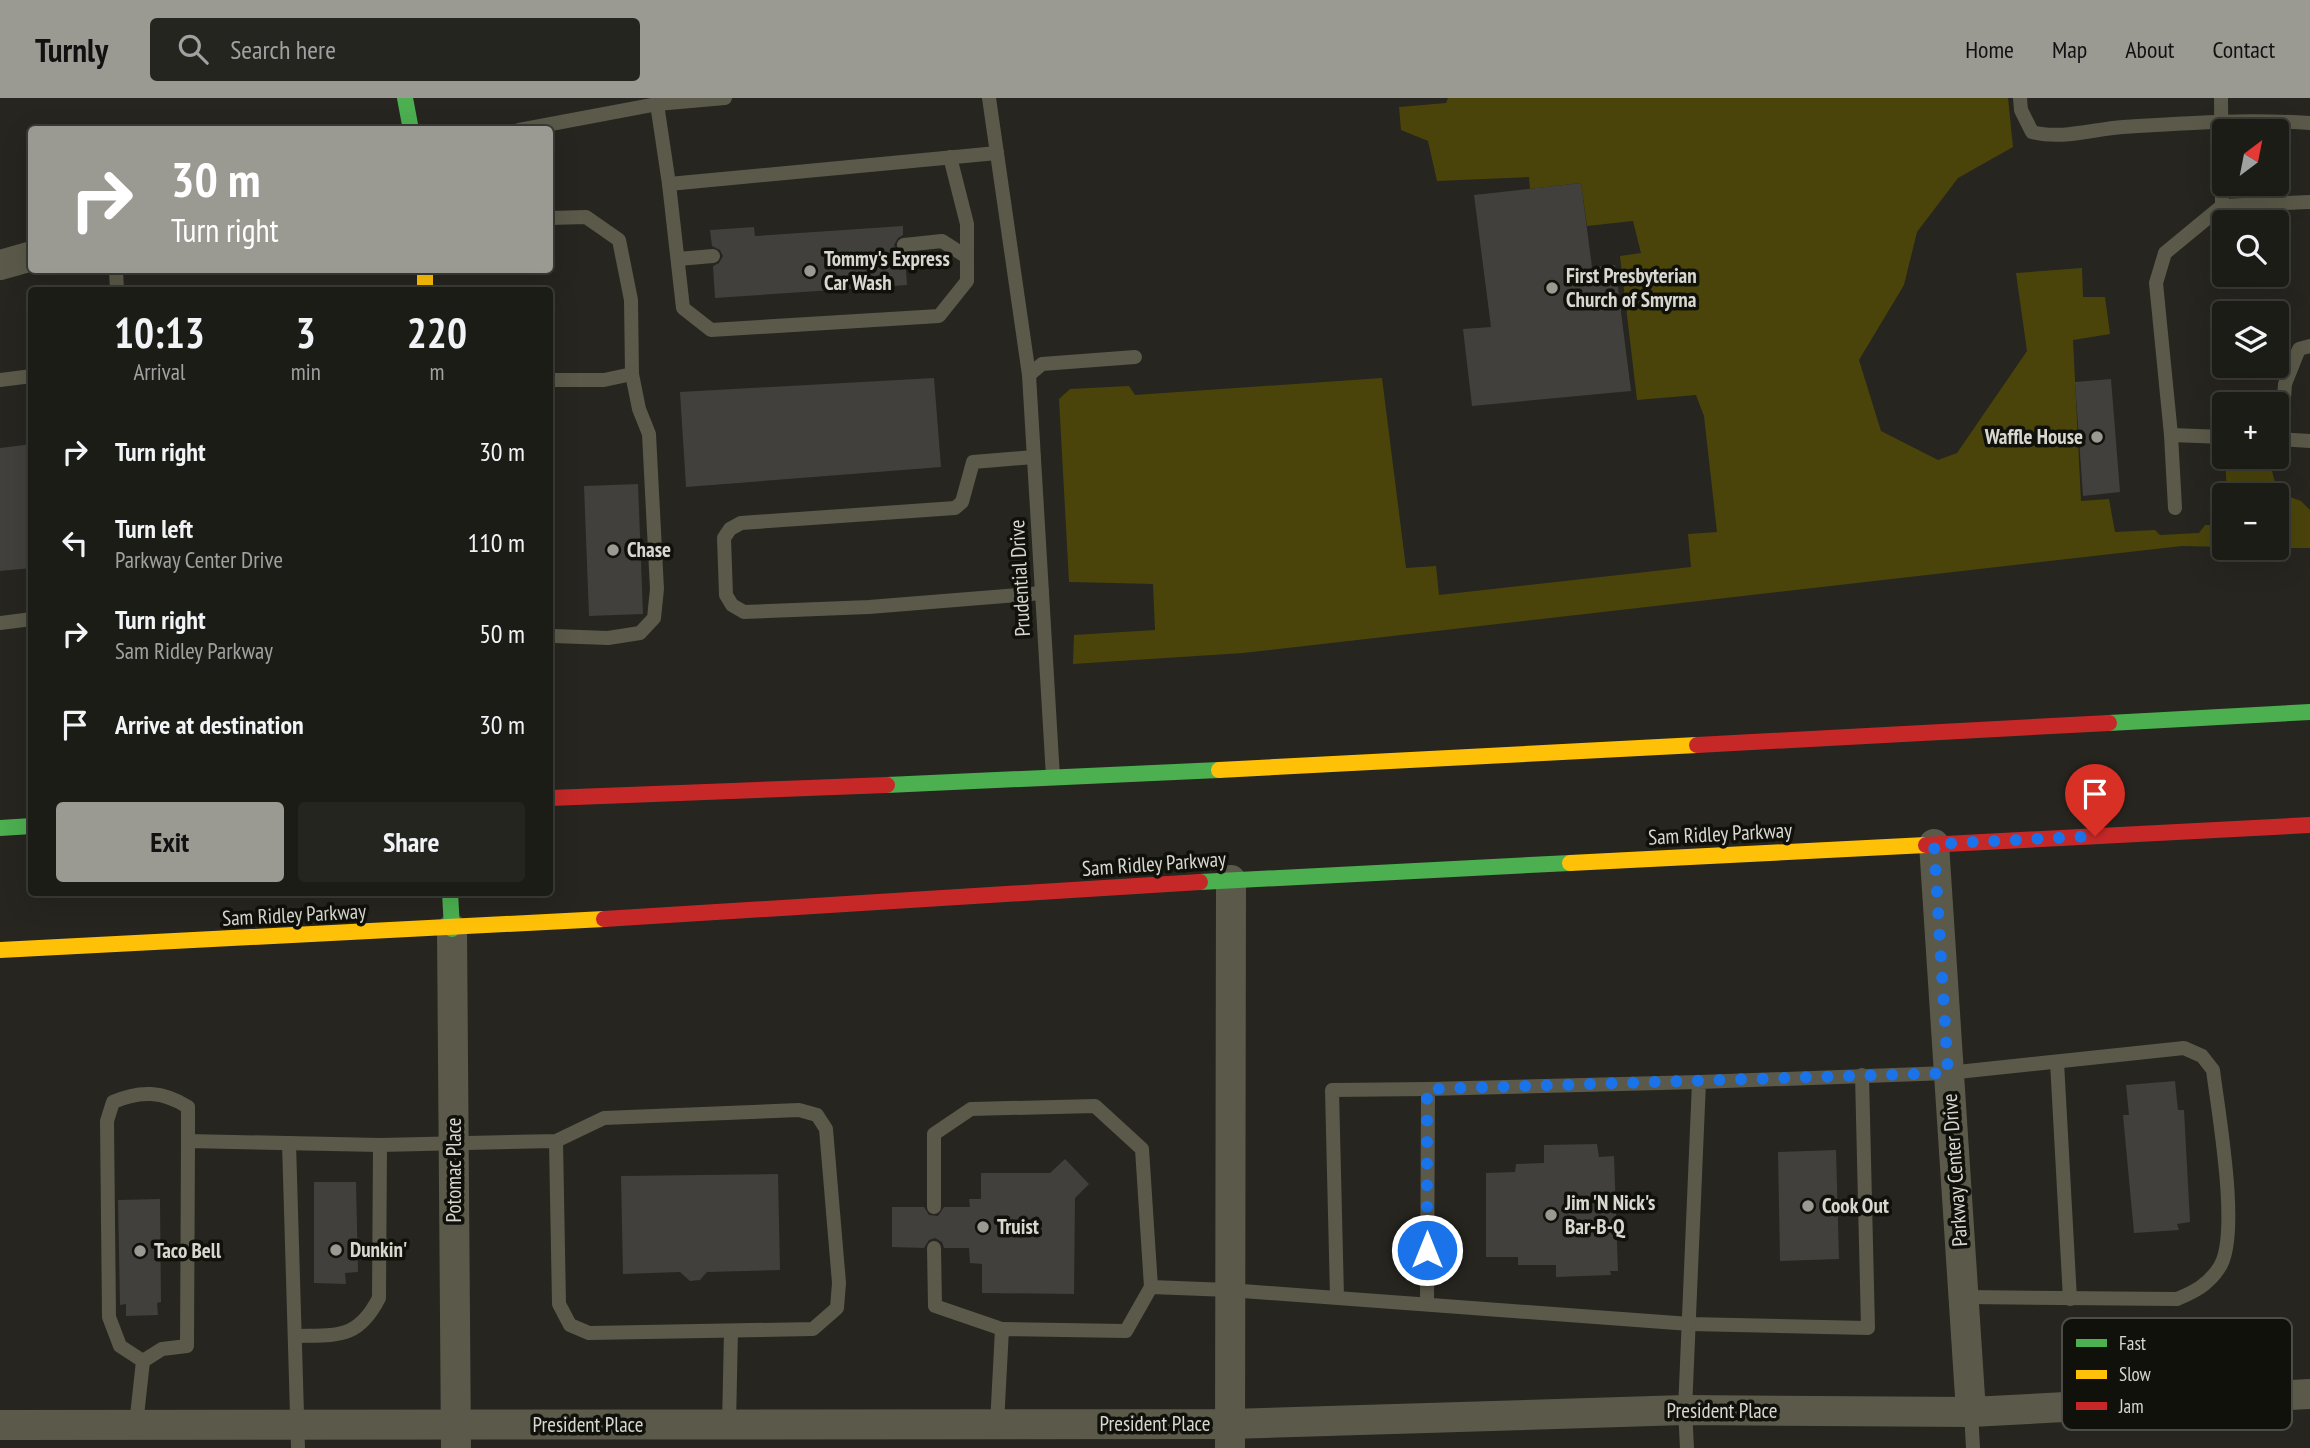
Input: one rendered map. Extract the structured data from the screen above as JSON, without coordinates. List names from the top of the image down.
{
  "streets": {
    "main road": ["Sam Ridley Parkway", "Potomac Place"],
    "street": ["Parkway Center Drive", "President Place"],
    "lane": ["Prudential Drive"]
  },
  "crossings": [
    ["Sam Ridley Parkway", "Potomac Place"],
    ["Sam Ridley Parkway", "Parkway Center Drive"],
    ["Potomac Place", "President Place"],
    ["Parkway Center Drive", "President Place"]
  ],
  "places": [
    "Tommy's Express Car Wash",
    "First Presbyterian Church of Smyrna",
    "Waffle House",
    "Chase",
    "Cook Out",
    "Jim 'N Nick's Bar-B-Q",
    "Truist",
    "Dunkin'",
    "Taco Bell"
  ],
  "legend": ["Fast", "Slow", "Jam"],
  "north": "top right",
  "page": {
    "header": "Turnly",
    "search": "Search here",
    "nav": [
      "Home",
      "Map",
      "About",
      "Contact"
    ],
    "map_buttons": ["+", "−"],
    "turn": ["30 m", "Turn right"],
    "eta": [
      "10:13",
      "Arrival",
      "3",
      "min",
      "220",
      "m"
    ],
    "list": [
      {
        "name": "Turn right",
        "value": "30 m"
      },
      {
        "name": "Turn left",
        "note": "Parkway Center Drive",
        "value": "110 m"
      },
      {
        "name": "Turn right",
        "note": "Sam Ridley Parkway",
        "value": "50 m"
      },
      {
        "name": "Arrive at destination",
        "value": "30 m"
      }
    ],
    "buttons": ["Exit", "Share"]
  }
}
